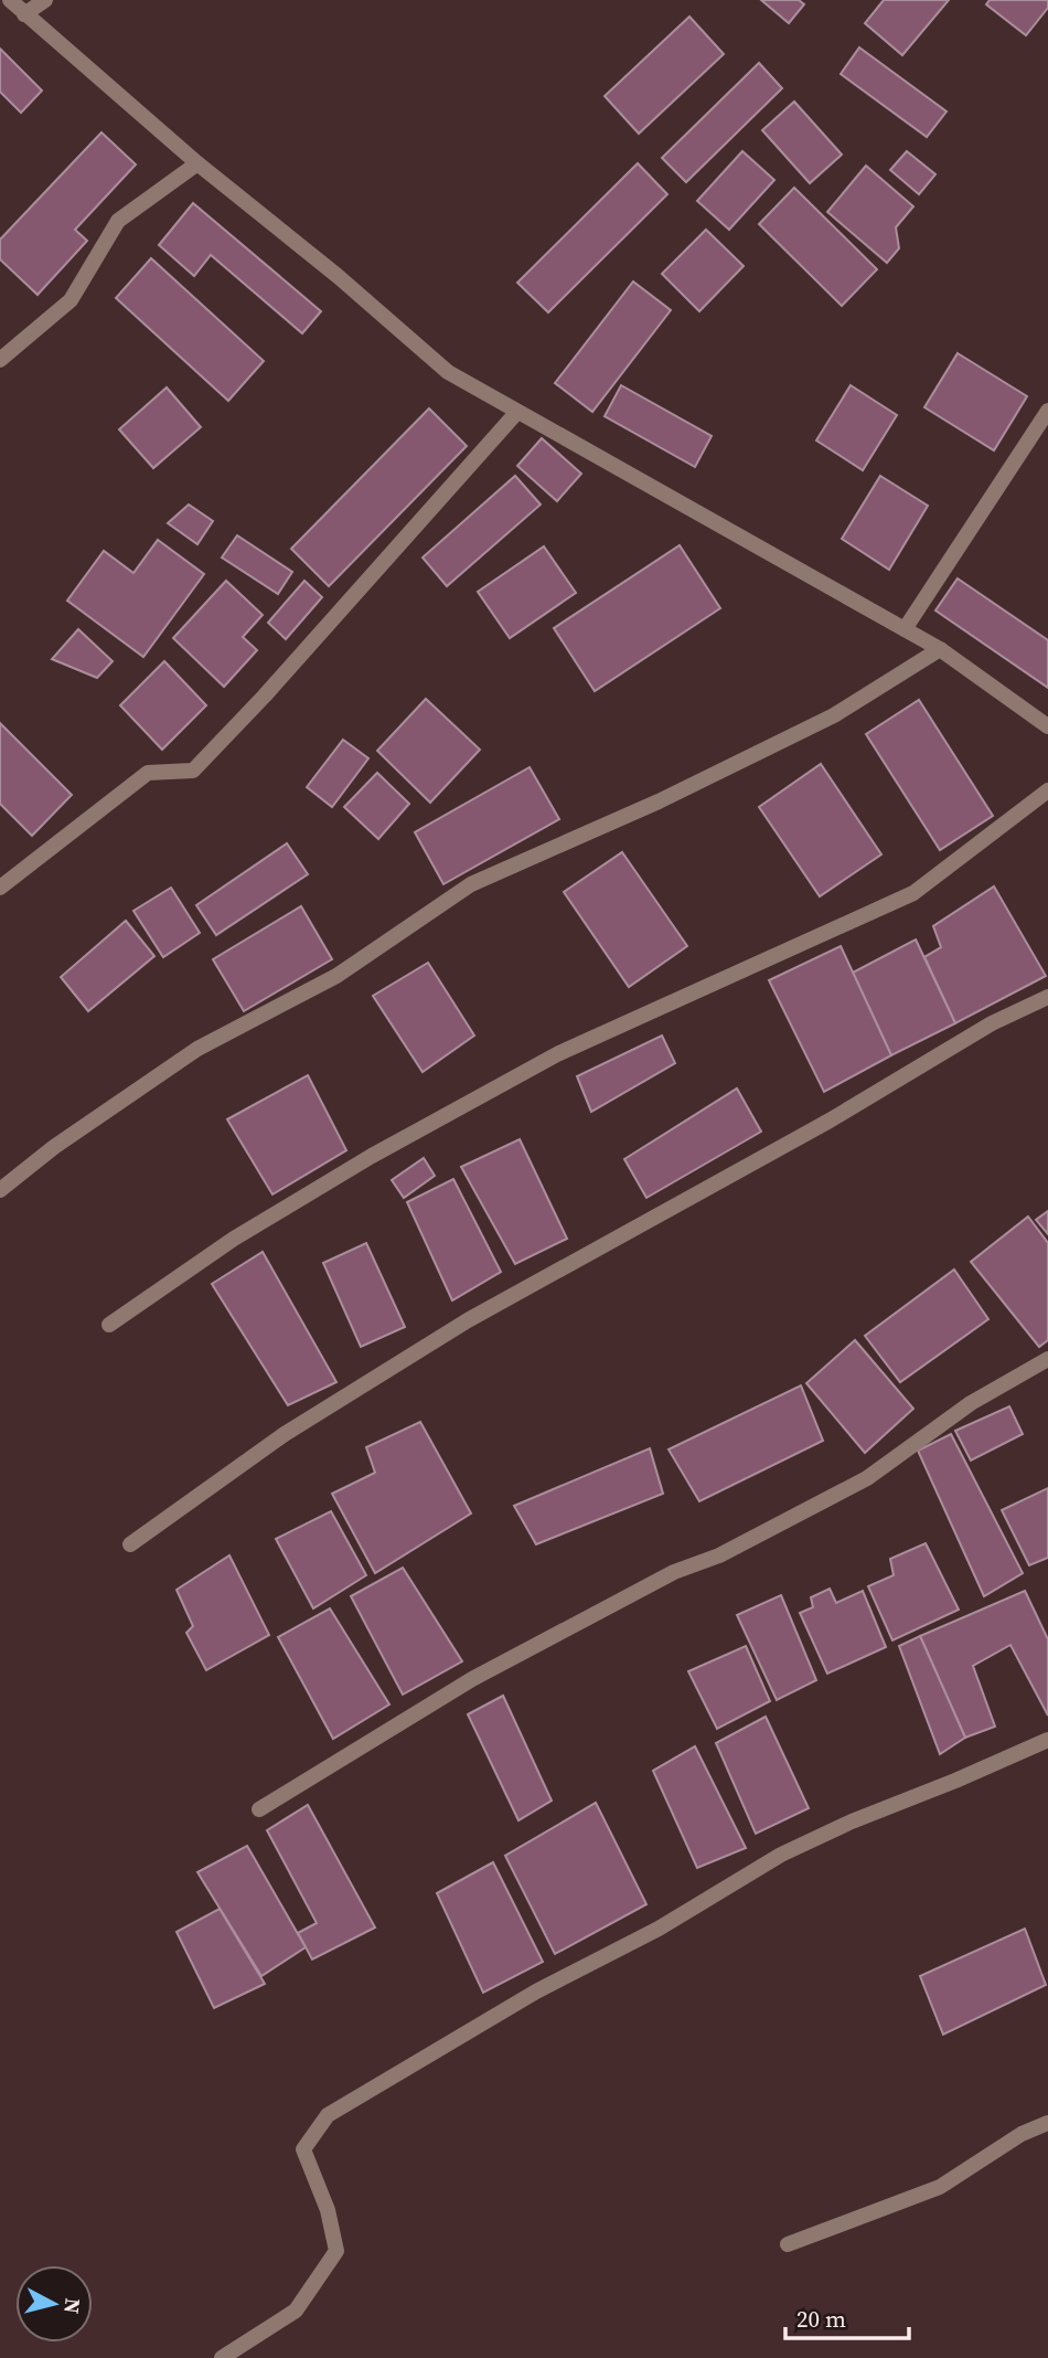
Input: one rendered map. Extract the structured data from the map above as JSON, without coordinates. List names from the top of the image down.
{
  "scale_bar": "20 m",
  "north": "right"
}
